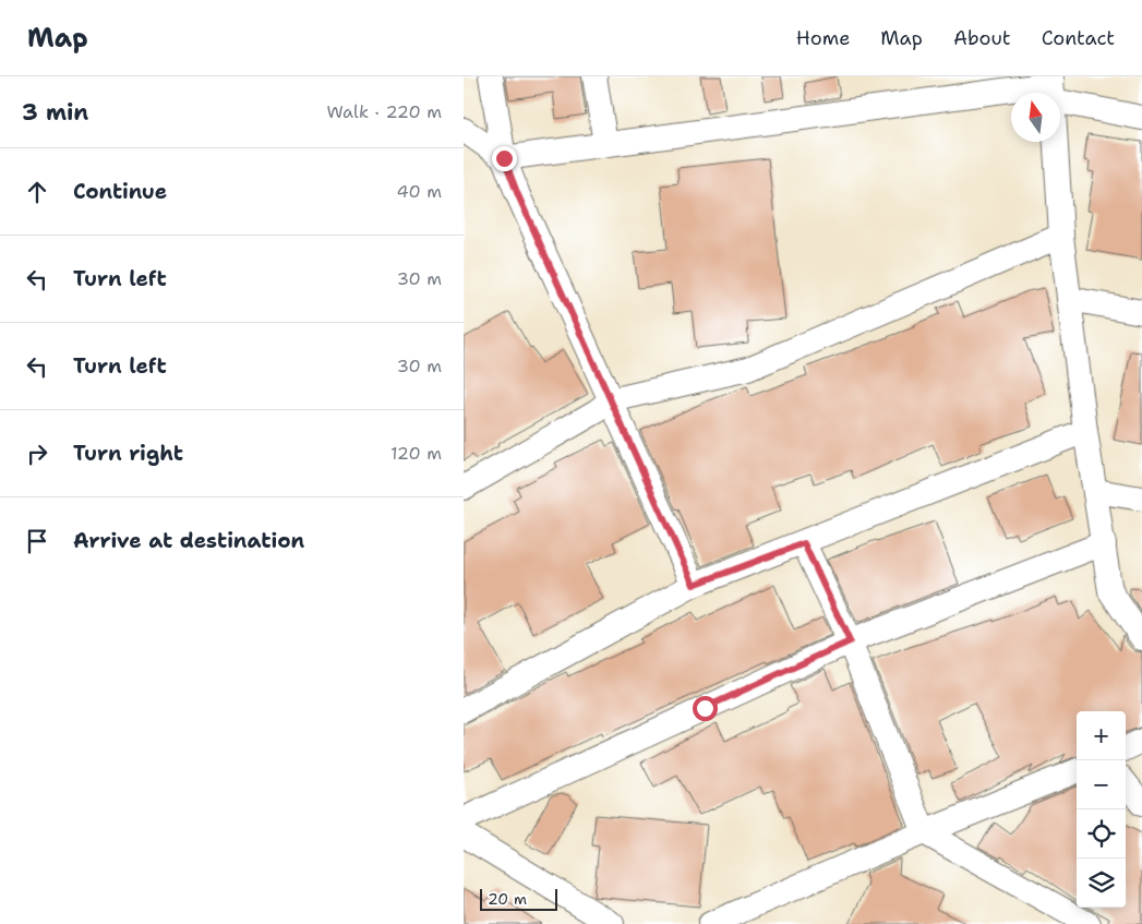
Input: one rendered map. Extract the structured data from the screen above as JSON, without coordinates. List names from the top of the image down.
{
  "scale_bar": "20 m",
  "north": "top",
  "page": {
    "header": "Map",
    "nav": [
      "Home",
      "Map",
      "About",
      "Contact"
    ],
    "heading": ["3 min", "Walk · 220 m"],
    "list": [
      ["Continue", "40 m"],
      ["Turn left", "30 m"],
      ["Turn left", "30 m"],
      ["Turn right", "120 m"],
      "Arrive at destination"
    ],
    "map_buttons": ["+", "−"],
    "scale": "20 m"
  }
}
